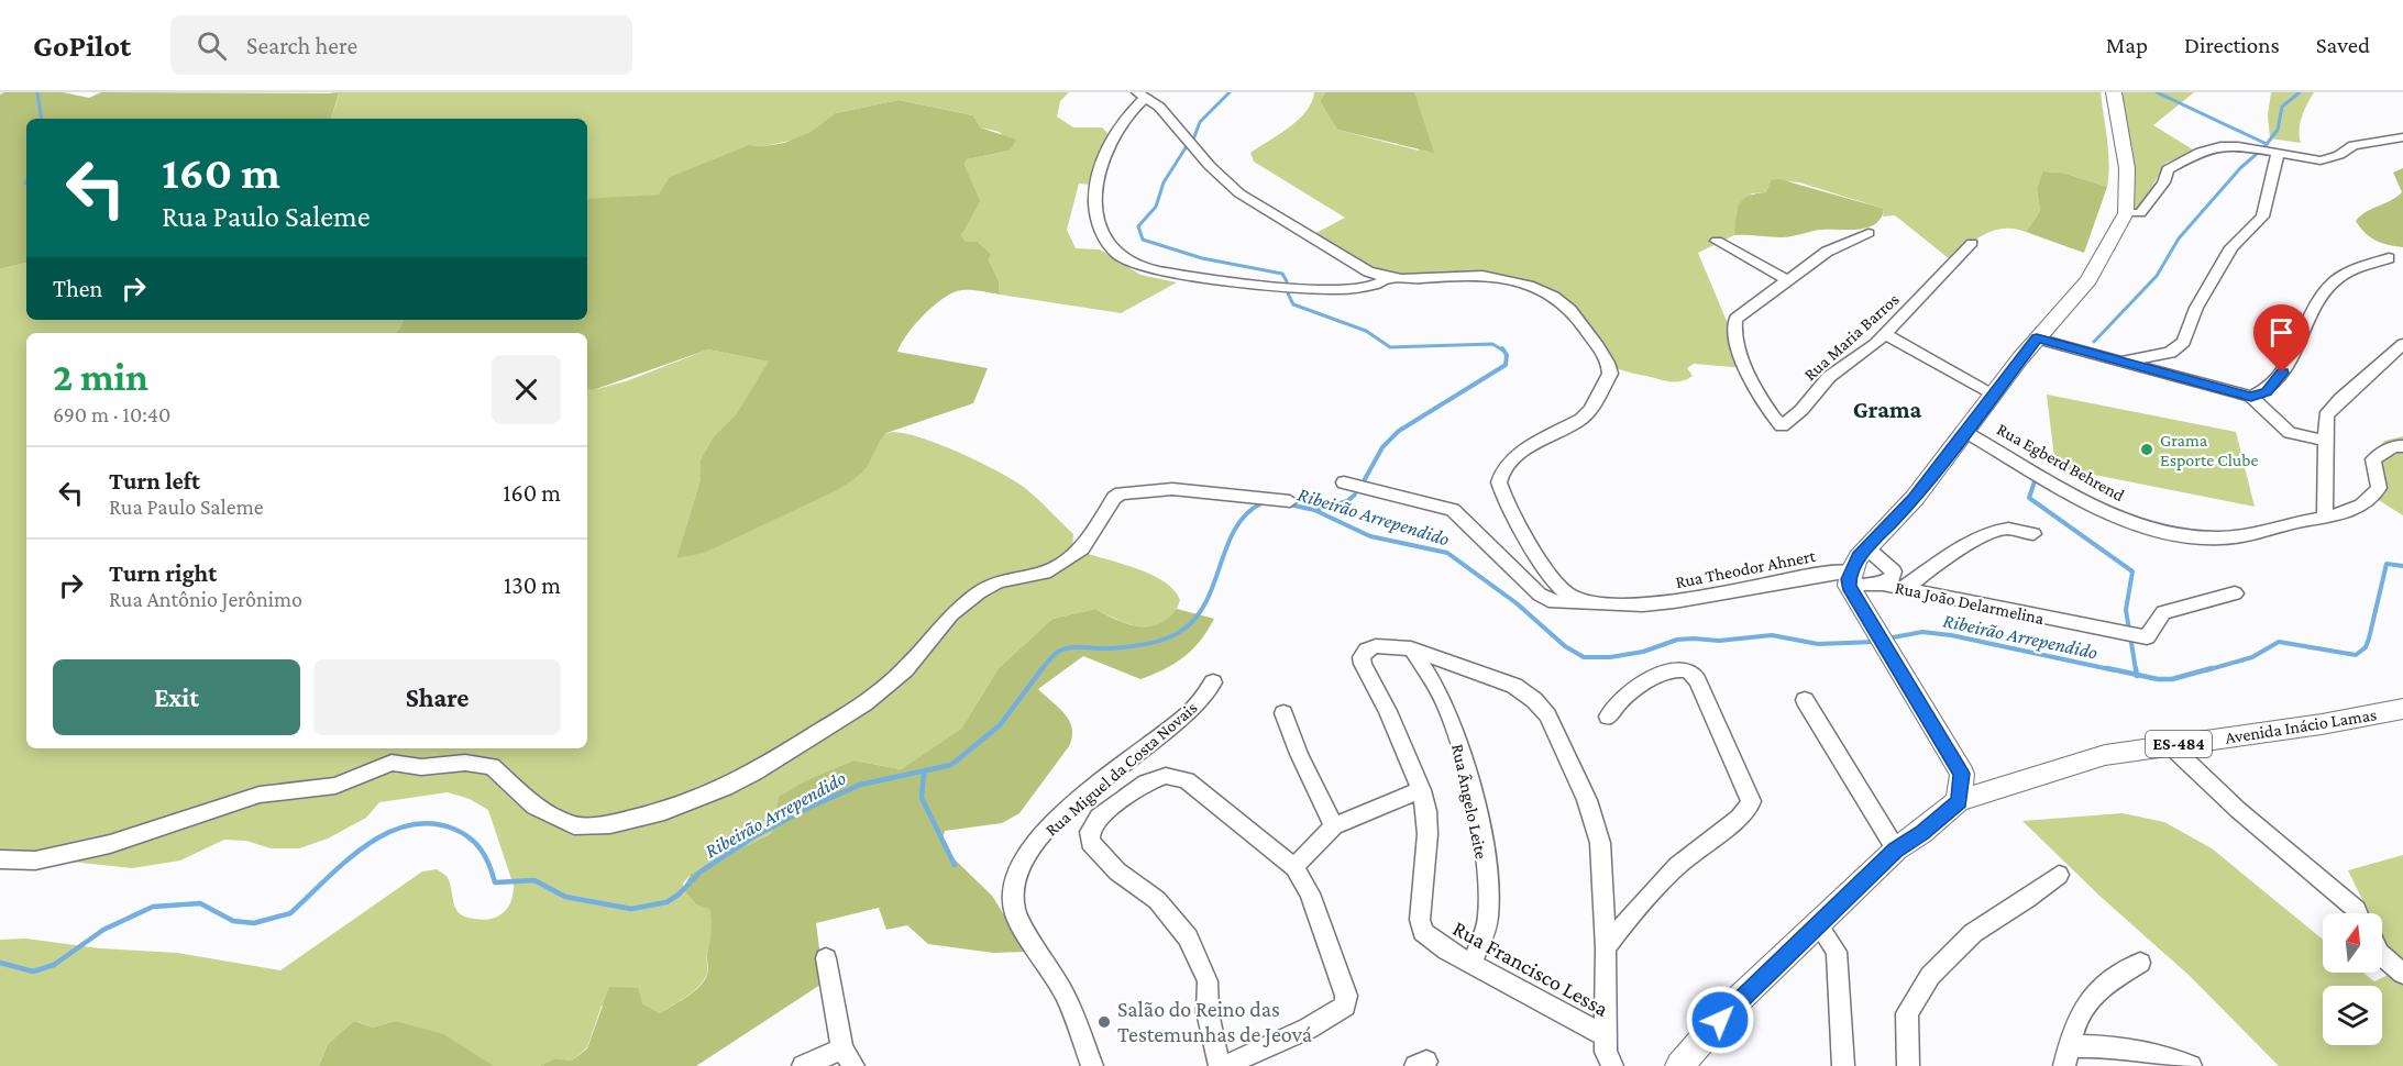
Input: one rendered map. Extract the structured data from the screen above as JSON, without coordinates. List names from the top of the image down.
{
  "streets": {
    "main road": ["Avenida Inácio Lamas", "ES-484"],
    "street": [
      "Rua Maria Barros",
      "Rua Egberd Behrend",
      "Rua Theodor Ahnert",
      "Rua João Delarmelina",
      "Rua Miguel da Costa Novais",
      "Rua Ângelo Leite",
      "Rua Francisco Lessa"
    ]
  },
  "crossings": [
    ["Rua Theodor Ahnert", "Rua João Delarmelina"],
    ["Rua Ângelo Leite", "Rua Francisco Lessa"]
  ],
  "districts": ["Grama"],
  "water": ["Ribeirão Arrependido"],
  "places": ["Grama Esporte Clube", "Salão do Reino das Testemunhas de Jeová"],
  "north": "top",
  "page": {
    "header": "GoPilot",
    "search": "Search here",
    "nav": ["Map", "Directions", "Saved"],
    "turn": ["160 m", "Rua Paulo Saleme"],
    "then": "Then",
    "heading": ["2 min", "690 m · 10:40"],
    "list": [
      {
        "name": "Turn left",
        "note": "Rua Paulo Saleme",
        "value": "160 m"
      },
      {
        "name": "Turn right",
        "note": "Rua Antônio Jerônimo",
        "value": "130 m"
      }
    ],
    "buttons": ["Exit", "Share"]
  }
}
